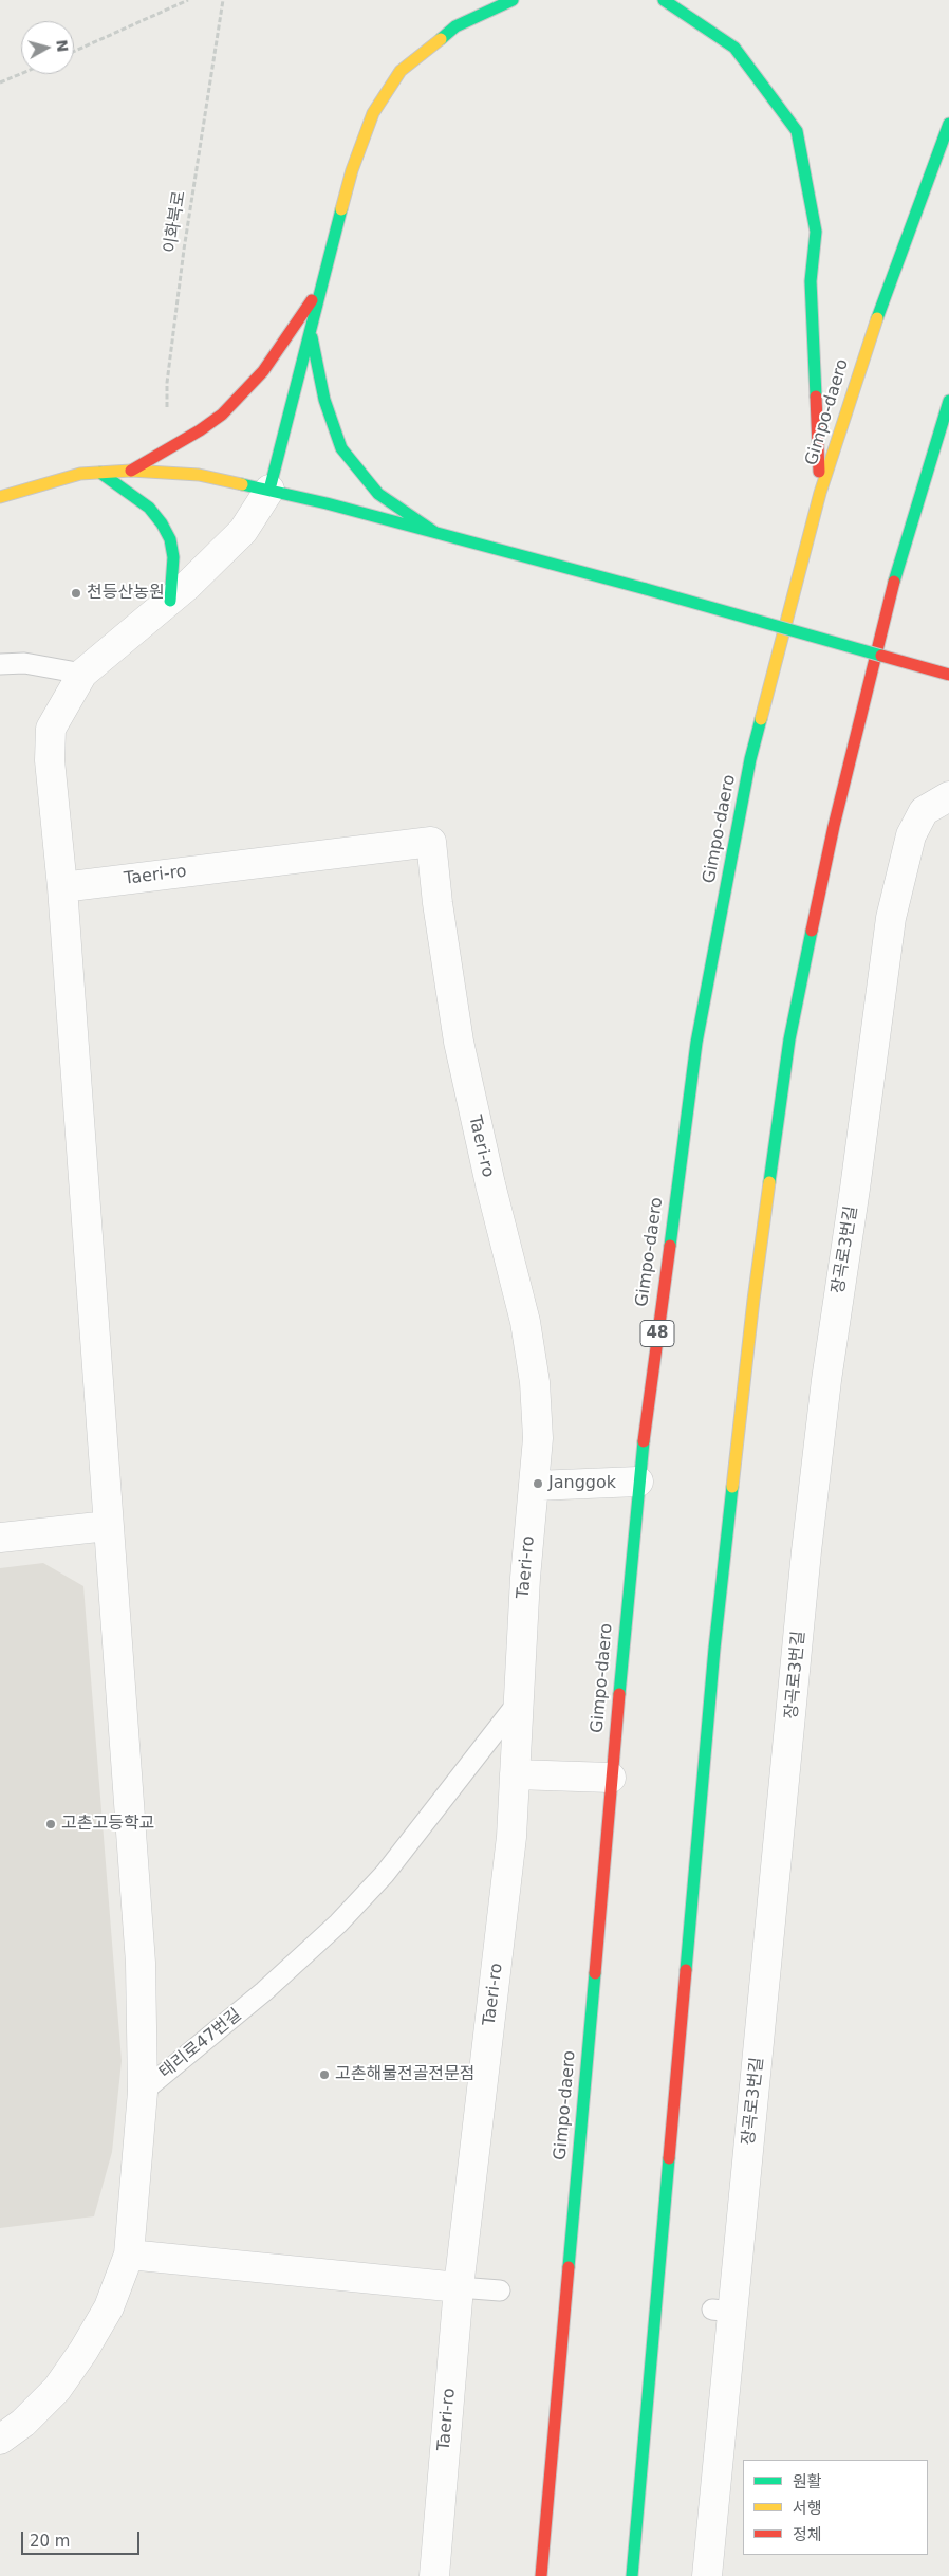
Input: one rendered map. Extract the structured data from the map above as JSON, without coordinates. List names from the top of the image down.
{
  "streets": {
    "main road": ["Gimpo-daero", "48"],
    "street": ["Taeri-ro", "장곡로3번길", "태리로47번길"],
    "path": ["이화북로"]
  },
  "crossings": [
    ["Taeri-ro", "태리로47번길"]
  ],
  "places": [
    "천등산농원",
    "Janggok",
    "고촌고등학교",
    "고촌해물전골전문점"
  ],
  "legend": ["원활", "서행", "정체"],
  "scale_bar": "20 m",
  "north": "right"
}
